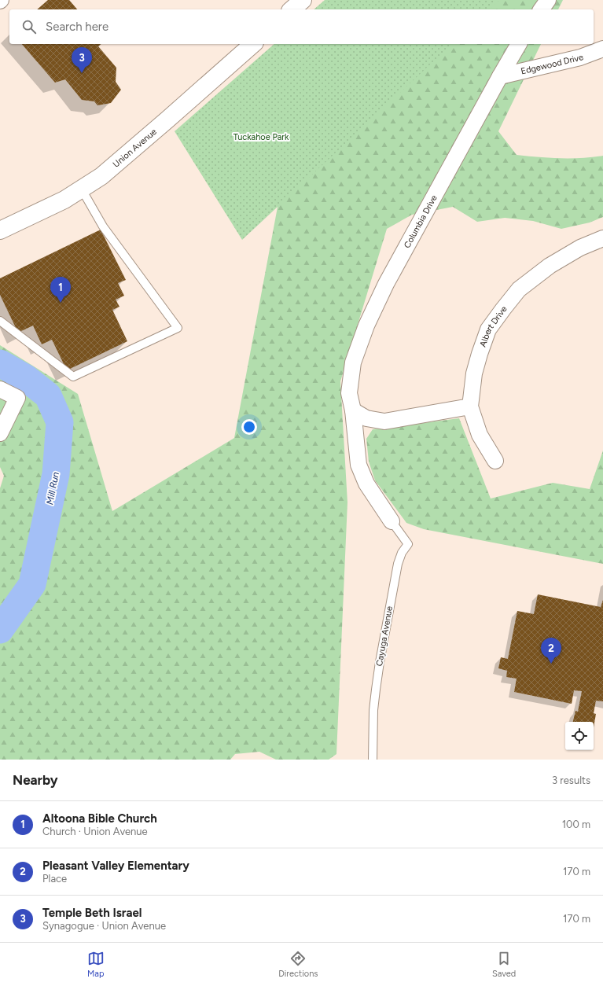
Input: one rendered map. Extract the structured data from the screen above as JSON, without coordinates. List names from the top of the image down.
{
  "streets": {
    "main road": ["Union Avenue"],
    "street": ["Edgewood Drive", "Columbia Drive", "Albert Drive"],
    "lane": ["Cayuga Avenue"]
  },
  "crossings": [
    ["Edgewood Drive", "Columbia Drive"],
    ["Columbia Drive", "Cayuga Avenue"]
  ],
  "water": ["Mill Run"],
  "parks": ["Tuckahoe Park"],
  "page": {
    "search": "Search here",
    "pins": ["3", "1", "2"],
    "heading": ["Nearby", "3 results"],
    "list": [
      {
        "mark": "1",
        "name": "Altoona Bible Church",
        "note": "Church · Union Avenue",
        "value": "100 m"
      },
      {
        "mark": "2",
        "name": "Pleasant Valley Elementary",
        "note": "Place",
        "value": "170 m"
      },
      {
        "mark": "3",
        "name": "Temple Beth Israel",
        "note": "Synagogue · Union Avenue",
        "value": "170 m"
      }
    ],
    "nav": ["Map", "Directions", "Saved"]
  }
}
